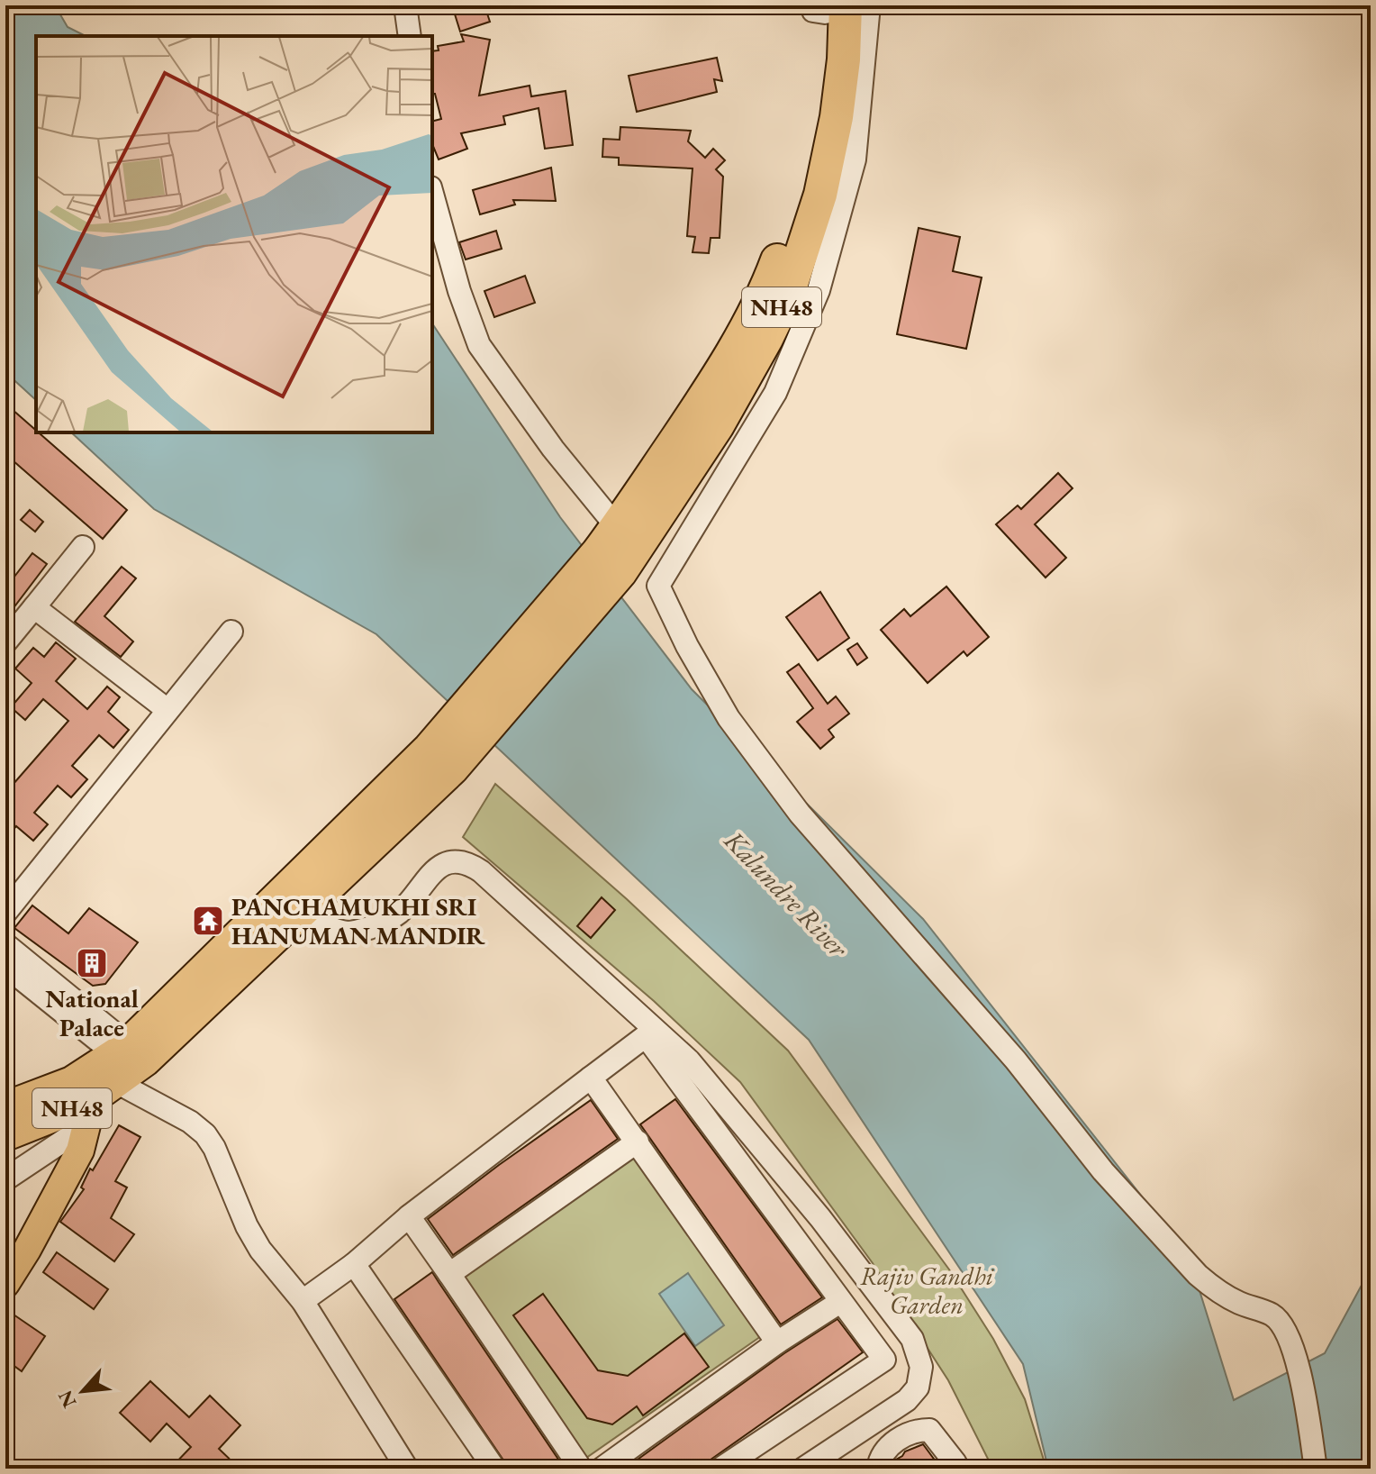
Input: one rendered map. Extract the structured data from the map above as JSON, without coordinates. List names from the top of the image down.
{
  "streets": {
    "highway": ["NH48"]
  },
  "water": ["Kalundre River"],
  "parks": ["Rajiv Gandhi Garden"],
  "places": {
    "temple": ["PANCHAMUKHI SRI HANUMAN MANDIR"],
    "building": ["National Palace"]
  },
  "north": "bottom left"
}
